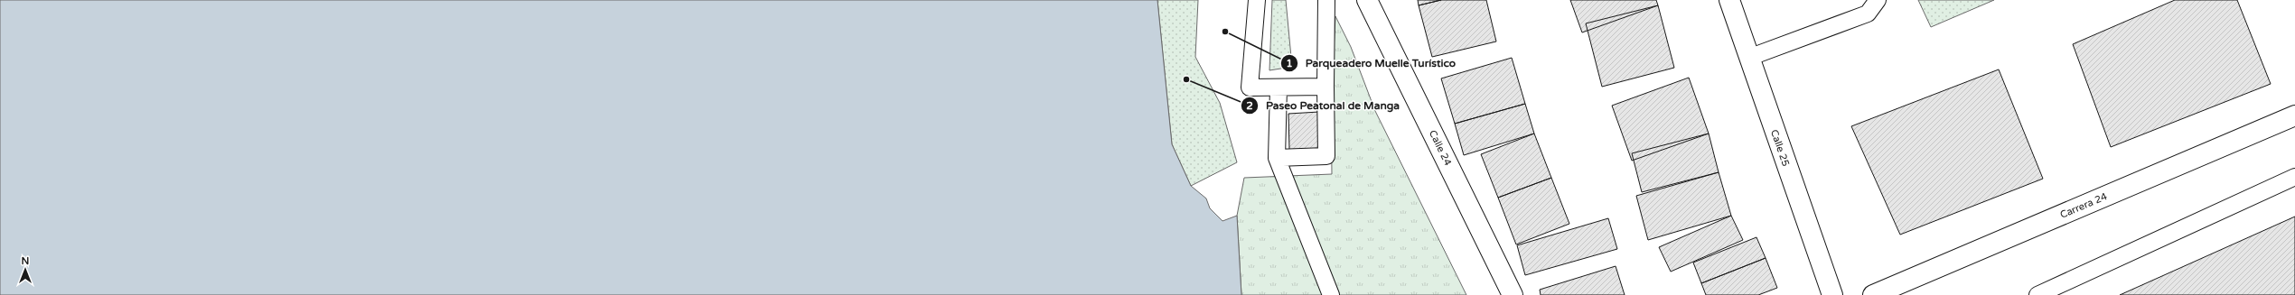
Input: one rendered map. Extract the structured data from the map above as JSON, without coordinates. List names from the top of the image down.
{
  "streets": {
    "main road": ["Calle 24", "Calle 25", "Carrera 24"]
  },
  "places": ["Parqueadero Muelle Turístico", "Paseo Peatonal de Manga"],
  "north": "top"
}
